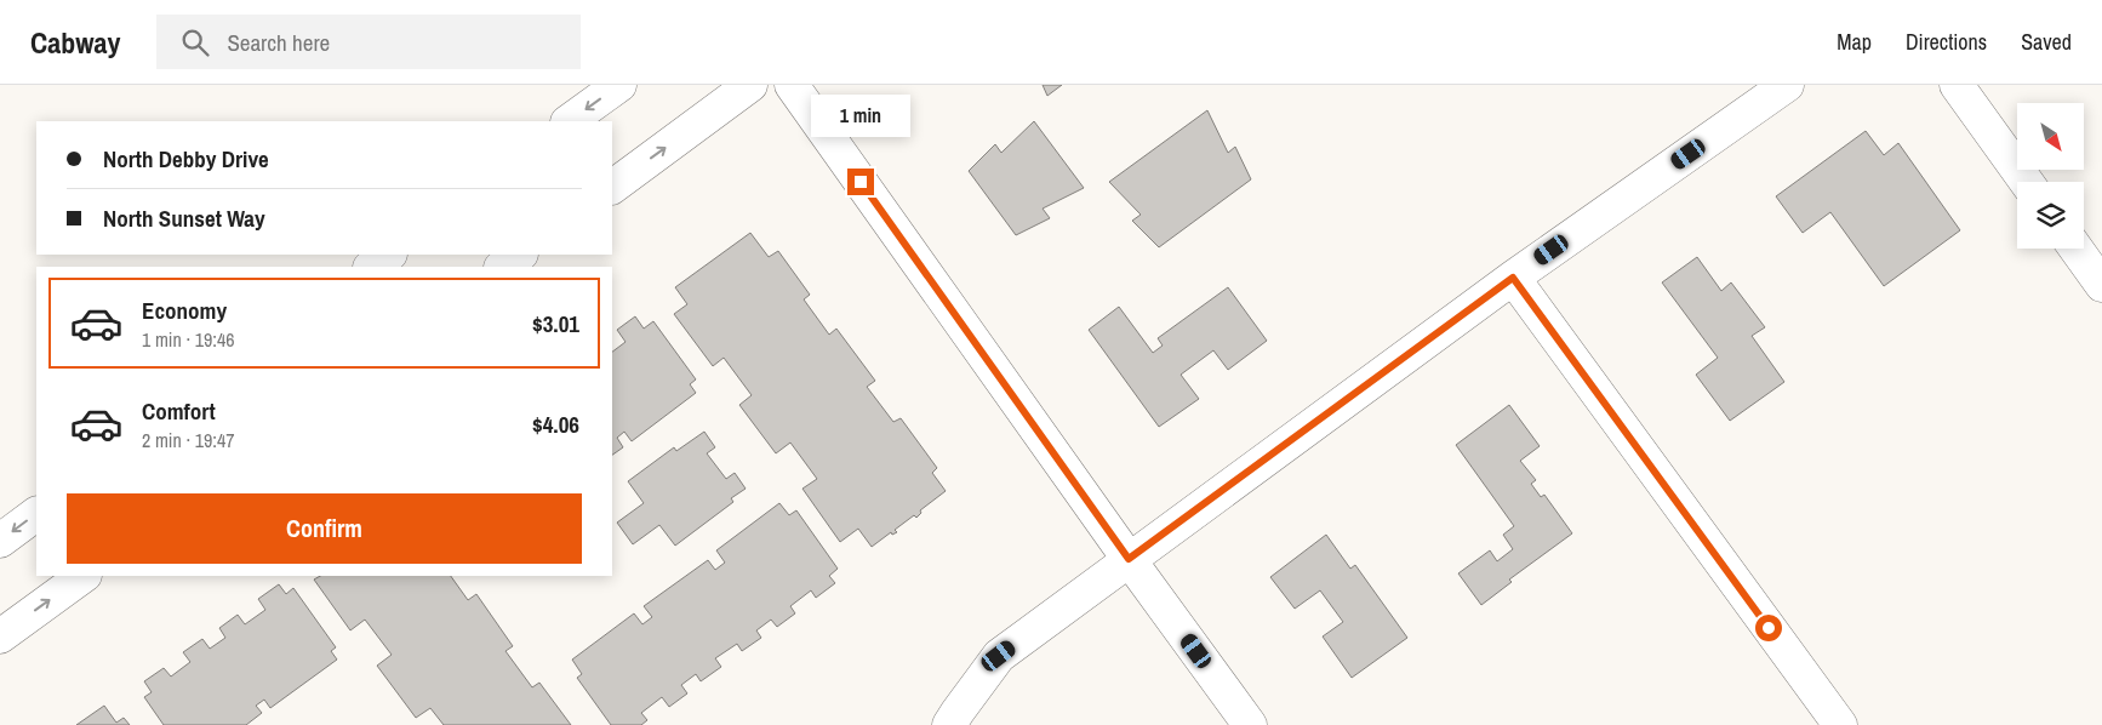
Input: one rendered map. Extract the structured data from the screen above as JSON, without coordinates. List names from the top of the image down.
{
  "north": "bottom right",
  "page": {
    "header": "Cabway",
    "search": "Search here",
    "nav": ["Map", "Directions", "Saved"],
    "bubble": "1 min",
    "banner": ["North Debby Drive", "North Sunset Way"],
    "list": [
      {
        "name": "Economy",
        "note": "1 min · 19:46",
        "value": "$3.01"
      },
      {
        "name": "Comfort",
        "note": "2 min · 19:47",
        "value": "$4.06"
      }
    ],
    "buttons": "Confirm"
  }
}
